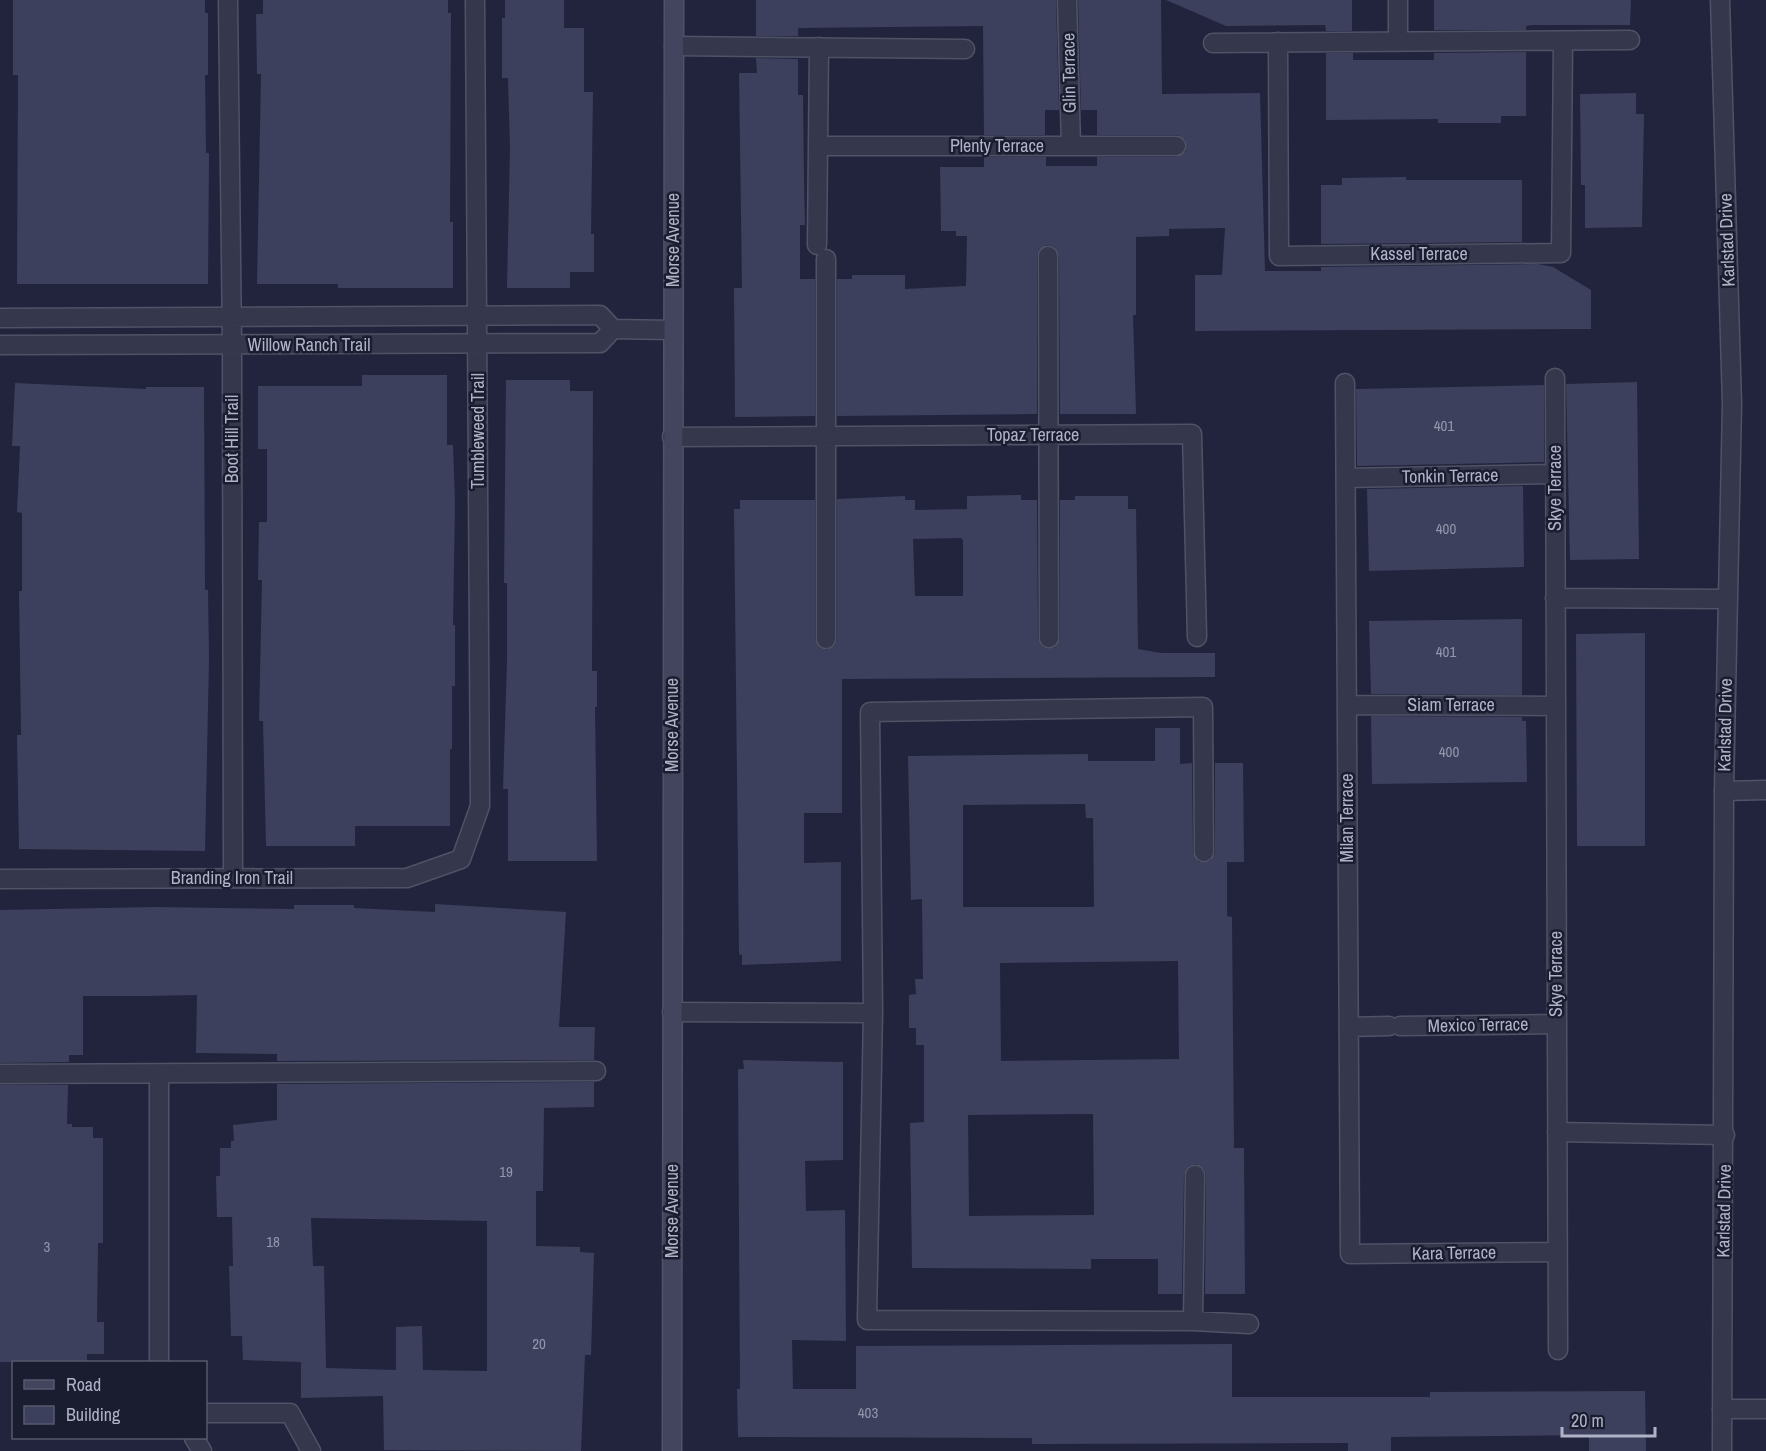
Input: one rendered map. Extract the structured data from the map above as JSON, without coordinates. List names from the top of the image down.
{
  "streets": {
    "street": [
      "Glin Terrace",
      "Plenty Terrace",
      "Morse Avenue",
      "Karlstad Drive",
      "Kassel Terrace",
      "Willow Ranch Trail",
      "Tumbleweed Trail",
      "Topaz Terrace",
      "Boot Hill Trail",
      "Tonkin Terrace",
      "Skye Terrace",
      "Siam Terrace",
      "Milan Terrace",
      "Branding Iron Trail",
      "Mexico Terrace",
      "Kara Terrace"
    ]
  },
  "crossings": [
    ["Glin Terrace", "Plenty Terrace"],
    ["Morse Avenue", "Willow Ranch Trail"],
    ["Morse Avenue", "Topaz Terrace"],
    ["Willow Ranch Trail", "Tumbleweed Trail"],
    ["Willow Ranch Trail", "Boot Hill Trail"],
    ["Tumbleweed Trail", "Branding Iron Trail"],
    ["Boot Hill Trail", "Branding Iron Trail"],
    ["Tonkin Terrace", "Skye Terrace"],
    ["Tonkin Terrace", "Milan Terrace"],
    ["Skye Terrace", "Siam Terrace"],
    ["Skye Terrace", "Mexico Terrace"],
    ["Skye Terrace", "Kara Terrace"],
    ["Siam Terrace", "Milan Terrace"],
    ["Milan Terrace", "Mexico Terrace"],
    ["Milan Terrace", "Kara Terrace"]
  ],
  "house_numbers": [
    "401",
    "400",
    "401",
    "400",
    "19",
    "18",
    "3",
    "20",
    "403"
  ],
  "legend": ["Road", "Building"],
  "scale_bar": "20 m"
}
